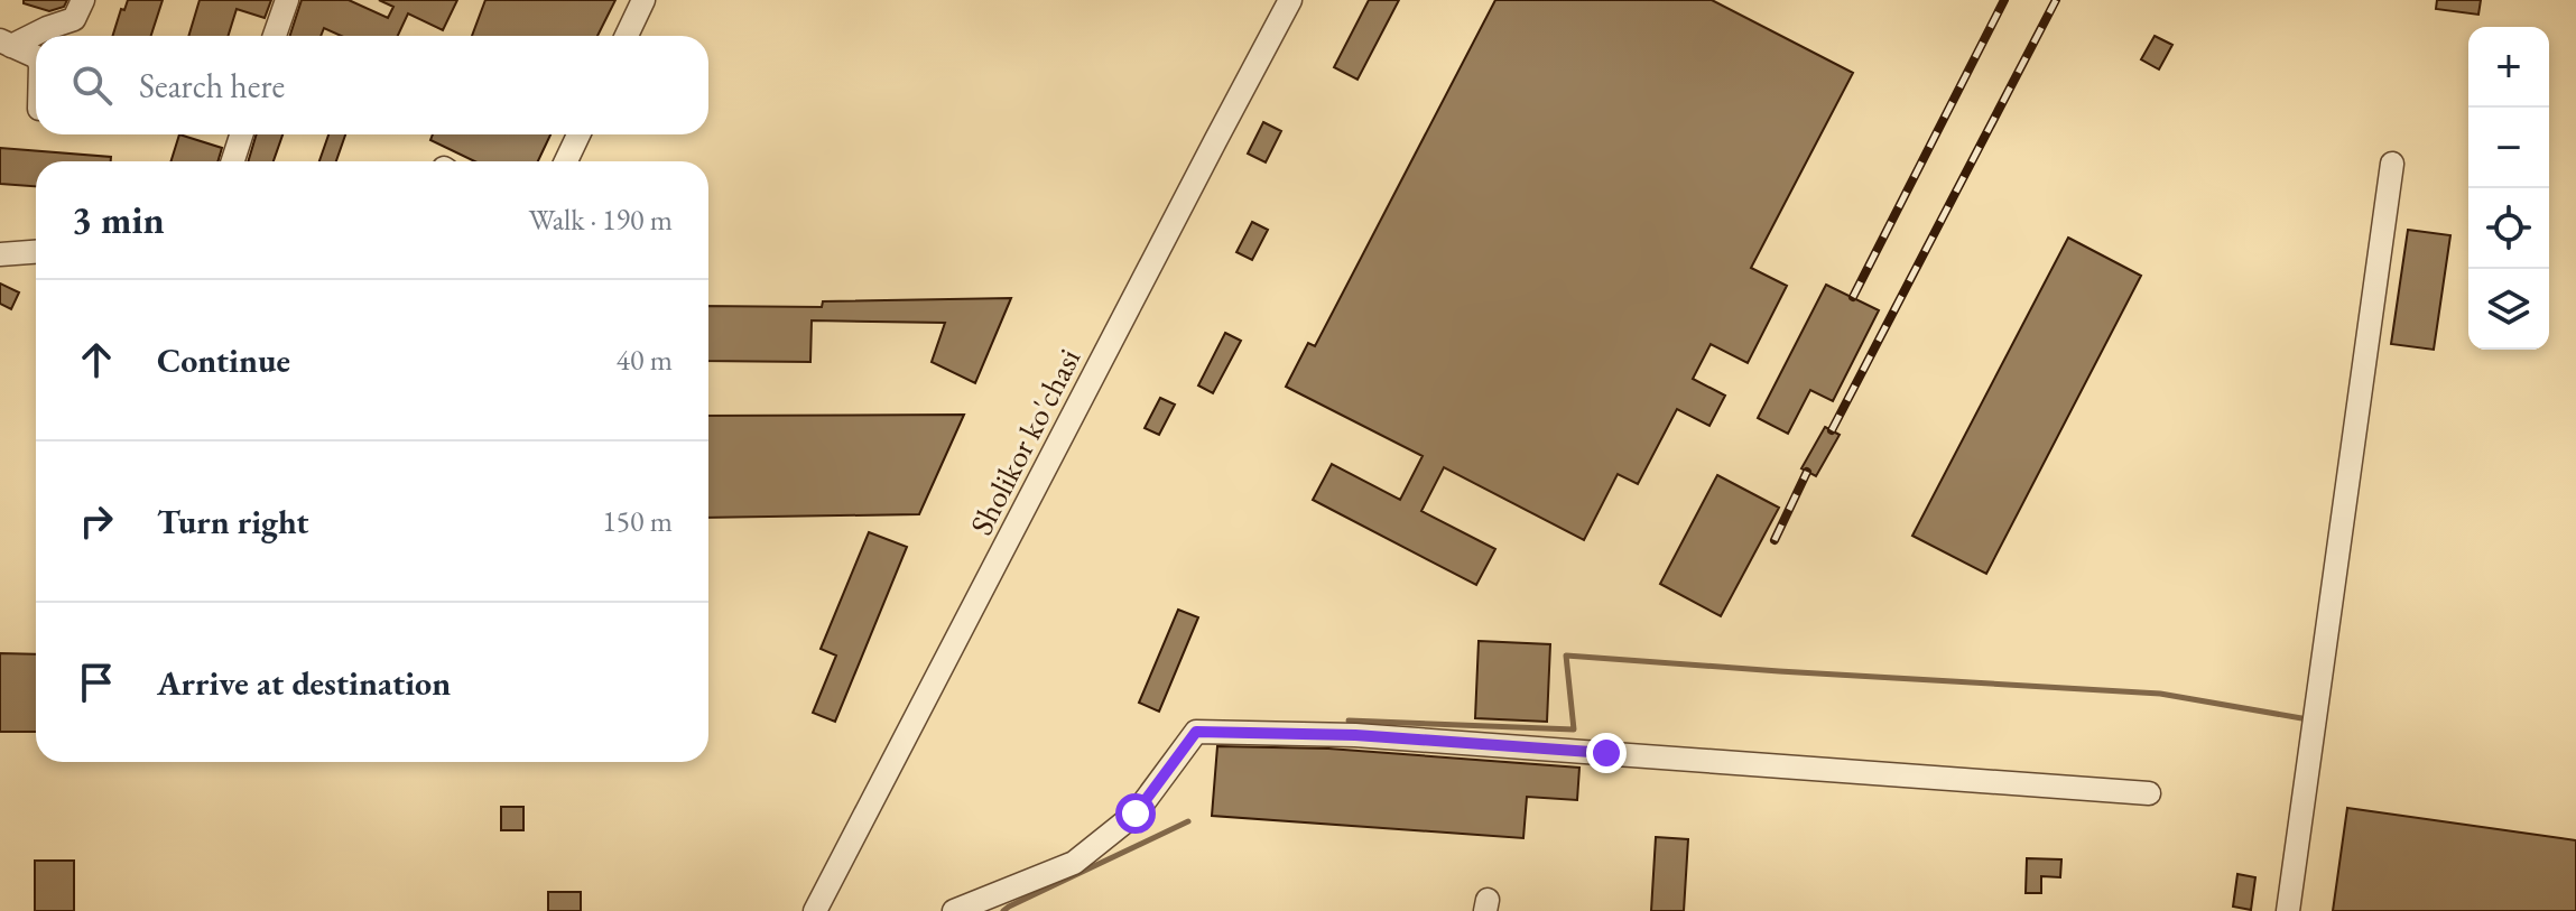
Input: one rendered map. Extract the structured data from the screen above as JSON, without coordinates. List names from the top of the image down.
{
  "streets": {
    "street": ["Sholikor ko'chasi"]
  },
  "page": {
    "map_buttons": ["+", "−"],
    "search": "Search here",
    "heading": ["3 min", "Walk · 190 m"],
    "list": [
      ["Continue", "40 m"],
      ["Turn right", "150 m"],
      "Arrive at destination"
    ]
  }
}
